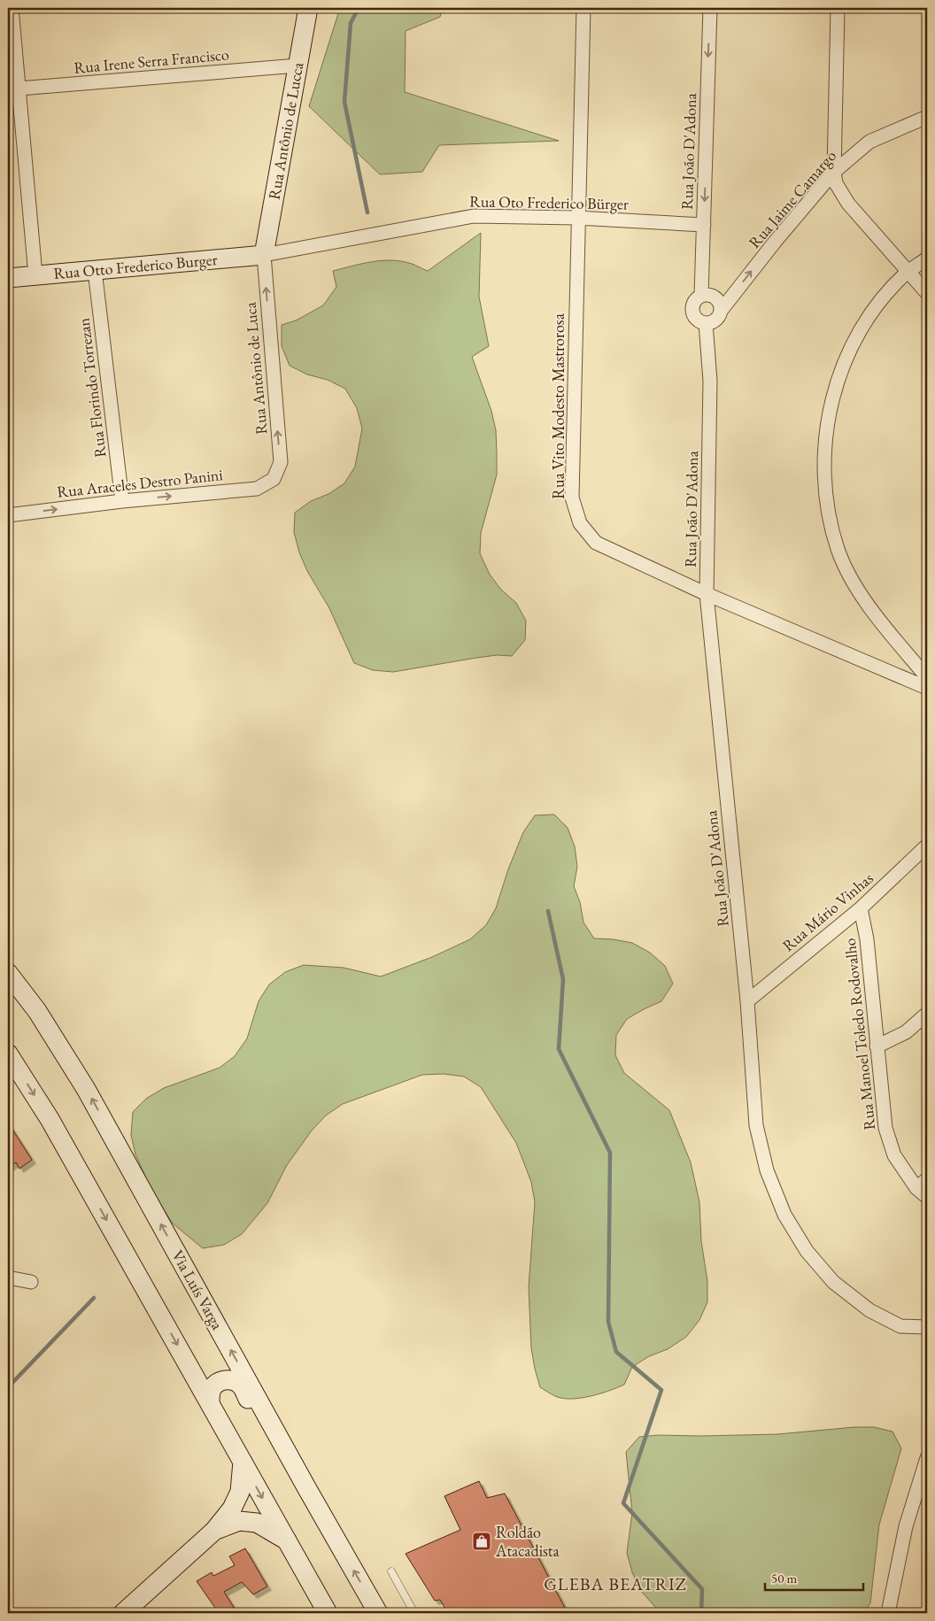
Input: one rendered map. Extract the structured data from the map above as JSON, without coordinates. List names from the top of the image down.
{
  "streets": {
    "main road": ["Rua Antônio de Lucca", "Rua Otto Frederico Burger", "Via Luís Varga"],
    "street": [
      "Rua Irene Serra Francisco",
      "Rua João D'Adona",
      "Rua Jaime Camargo",
      "Rua Oto Frederico Bürger",
      "Rua Antônio de Luca",
      "Rua Florindo Torrezan",
      "Rua Vito Modesto Mastrorosa",
      "Rua Araceles Destro Panini",
      "Rua Mário Vinhas",
      "Rua Manoel Toledo Rodovalho"
    ]
  },
  "crossings": [
    ["Rua Irene Serra Francisco", "Rua Antônio de Lucca"],
    ["Rua Antônio de Lucca", "Rua Oto Frederico Bürger"],
    ["Rua Antônio de Lucca", "Rua Otto Frederico Burger"],
    ["Rua Antônio de Lucca", "Rua Antônio de Luca"],
    ["Rua João D'Adona", "Rua Jaime Camargo"],
    ["Rua João D'Adona", "Rua Oto Frederico Bürger"],
    ["Rua João D'Adona", "Rua Vito Modesto Mastrorosa"],
    ["Rua João D'Adona", "Rua Mário Vinhas"],
    ["Rua Oto Frederico Bürger", "Rua Otto Frederico Burger"],
    ["Rua Oto Frederico Bürger", "Rua Antônio de Luca"],
    ["Rua Oto Frederico Bürger", "Rua Vito Modesto Mastrorosa"],
    ["Rua Otto Frederico Burger", "Rua Antônio de Luca"],
    ["Rua Otto Frederico Burger", "Rua Florindo Torrezan"],
    ["Rua Antônio de Luca", "Rua Araceles Destro Panini"],
    ["Rua Florindo Torrezan", "Rua Araceles Destro Panini"],
    ["Rua Mário Vinhas", "Rua Manoel Toledo Rodovalho"]
  ],
  "one_way": ["Rua Jaime Camargo", "Rua Antônio de Luca", "Rua Araceles Destro Panini"],
  "districts": ["GLEBA BEATRIZ"],
  "places": {
    "shop": ["Roldão Atacadista"]
  },
  "scale_bar": "50 m"
}
